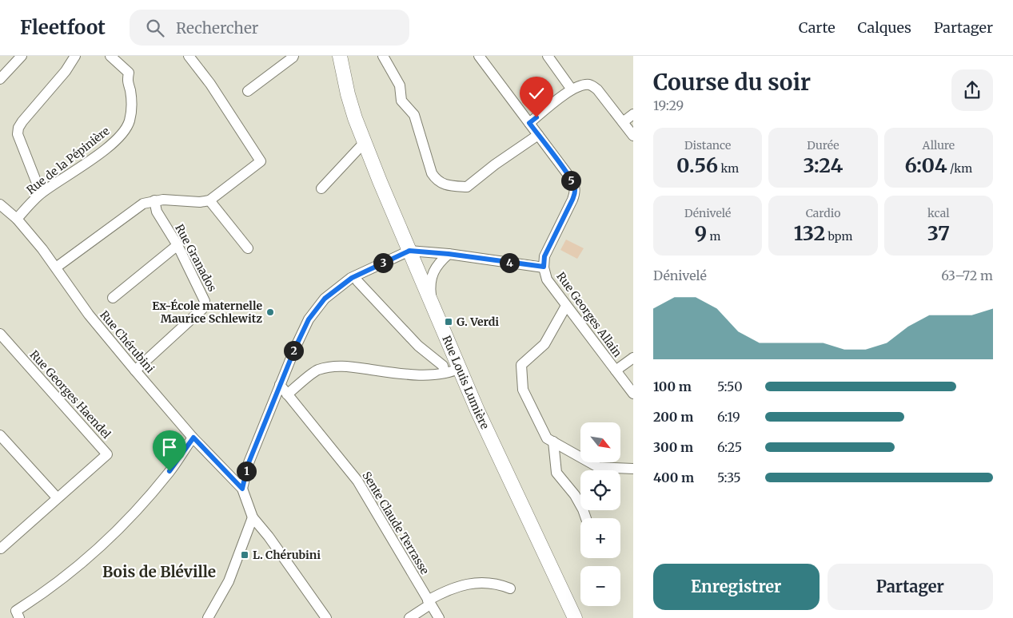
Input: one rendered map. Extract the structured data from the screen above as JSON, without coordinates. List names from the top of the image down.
{
  "streets": {
    "main road": ["Rue Louis Lumière"],
    "street": [
      "Rue de la Pépinière",
      "Rue Granados",
      "Rue Georges Allain",
      "Rue Chérubini",
      "Rue Georges Haendel",
      "Sente Claude Terrasse"
    ]
  },
  "crossings": [
    ["Rue de la Pépinière", "Rue Chérubini"],
    ["Rue Granados", "Rue Chérubini"],
    ["Rue Georges Allain", "Rue Louis Lumière"]
  ],
  "districts": ["Bois de Bléville"],
  "places": {
    "other": ["Ex-École maternelle Maurice Schlewitz"],
    "transit": ["G. Verdi", "L. Chérubini"]
  },
  "north": "bottom right",
  "page": {
    "header": "Fleetfoot",
    "search": "Rechercher",
    "nav": ["Carte", "Calques", "Partager"],
    "heading": ["Course du soir", "19:29"],
    "stats": [
      ["Distance", "0.56 km"],
      ["Durée", "3:24"],
      ["Allure", "6:04 /km"],
      ["Dénivelé", "9 m"],
      ["Cardio", "132 bpm"],
      ["kcal", "37"]
    ],
    "pins": [
      "5",
      "3",
      "4",
      "2",
      "1"
    ],
    "chart": ["Dénivelé", "63–72 m"],
    "list": [
      {
        "name": "100 m",
        "note": "5:50"
      },
      {
        "name": "200 m",
        "note": "6:19"
      },
      {
        "name": "300 m",
        "note": "6:25"
      },
      {
        "name": "400 m",
        "note": "5:35"
      }
    ],
    "map_buttons": ["+", "−"],
    "buttons": ["Enregistrer", "Partager"]
  }
}
